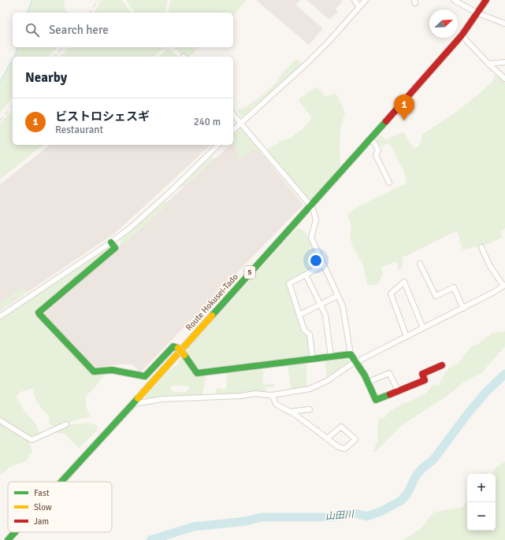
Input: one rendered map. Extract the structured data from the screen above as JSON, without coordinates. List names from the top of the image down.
{
  "streets": {
    "main road": ["5", "Route Hokusei-Tado"]
  },
  "water": ["山田川"],
  "legend": ["Fast", "Slow", "Jam"],
  "north": "top right",
  "page": {
    "search": "Search here",
    "heading": "Nearby",
    "pins": "1",
    "list": [
      {
        "mark": "1",
        "name": "ビストロシェスギ",
        "note": "Restaurant",
        "value": "240 m"
      }
    ],
    "map_buttons": ["+", "−"]
  }
}
